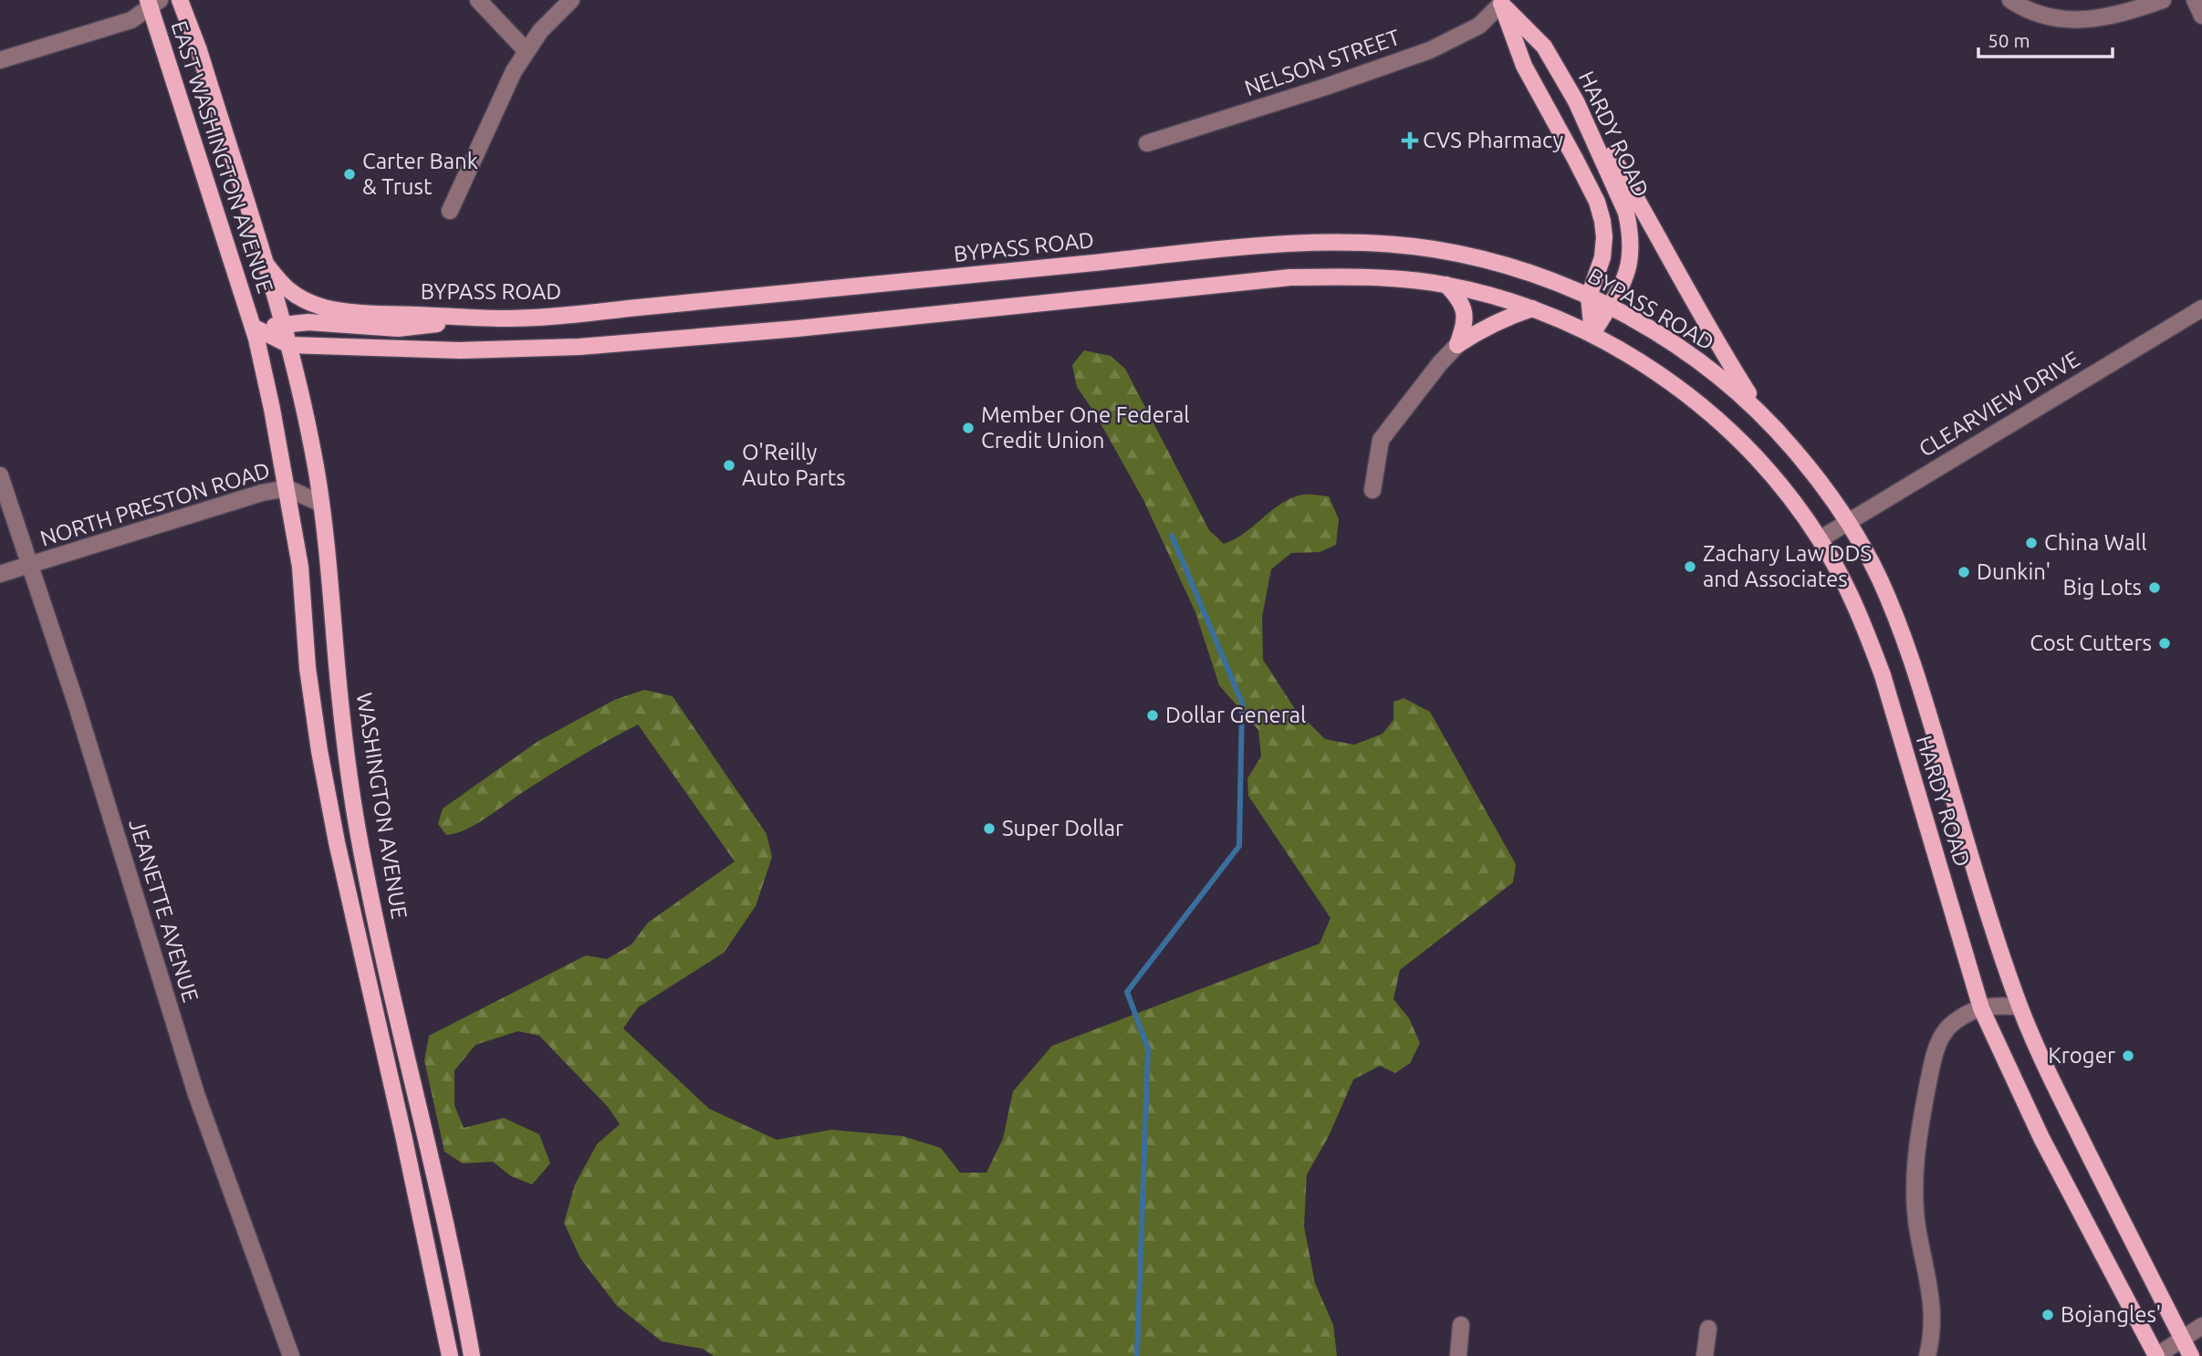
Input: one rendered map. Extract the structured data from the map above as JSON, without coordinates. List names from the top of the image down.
{
  "streets": {
    "main road": [
      "HARDY ROAD",
      "EAST WASHINGTON AVENUE",
      "BYPASS ROAD",
      "WASHINGTON AVENUE"
    ],
    "street": [
      "NELSON STREET",
      "CLEARVIEW DRIVE",
      "NORTH PRESTON ROAD",
      "JEANETTE AVENUE"
    ]
  },
  "crossings": [
    ["NELSON STREET", "HARDY ROAD"],
    ["HARDY ROAD", "BYPASS ROAD"],
    ["HARDY ROAD", "CLEARVIEW DRIVE"],
    ["EAST WASHINGTON AVENUE", "BYPASS ROAD"],
    ["EAST WASHINGTON AVENUE", "WASHINGTON AVENUE"],
    ["BYPASS ROAD", "WASHINGTON AVENUE"],
    ["NORTH PRESTON ROAD", "WASHINGTON AVENUE"],
    ["NORTH PRESTON ROAD", "JEANETTE AVENUE"]
  ],
  "places": {
    "health": ["CVS Pharmacy"],
    "other": [
      "Carter Bank & Trust",
      "Member One Federal Credit Union",
      "O'Reilly Auto Parts",
      "China Wall",
      "Zachary Law DDS and Associates",
      "Dunkin'",
      "Big Lots",
      "Cost Cutters",
      "Dollar General",
      "Super Dollar",
      "Kroger",
      "Bojangles'"
    ]
  },
  "scale_bar": "50 m"
}
